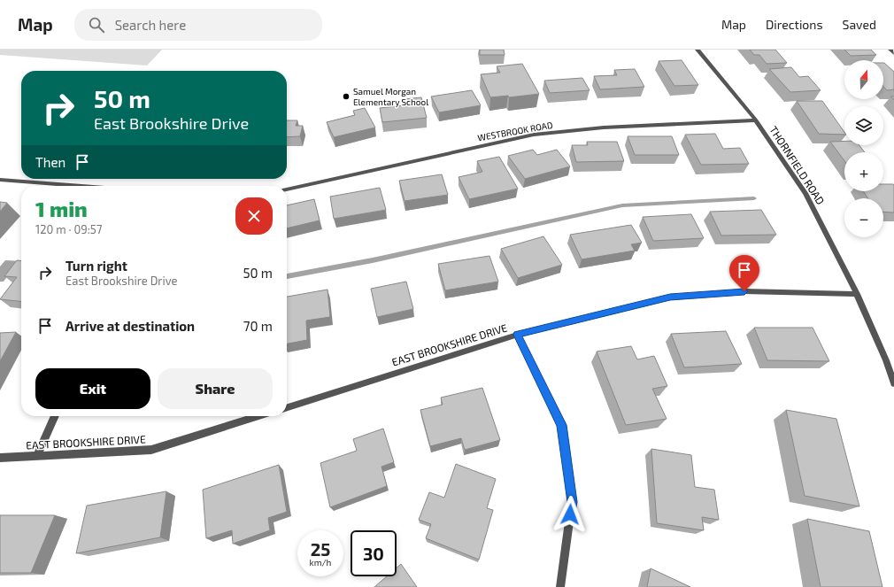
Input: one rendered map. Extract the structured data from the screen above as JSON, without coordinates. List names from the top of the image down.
{
  "streets": {
    "street": ["WESTBROOK ROAD", "THORNFIELD ROAD", "EAST BROOKSHIRE DRIVE"]
  },
  "crossings": [
    ["WESTBROOK ROAD", "THORNFIELD ROAD"],
    ["THORNFIELD ROAD", "EAST BROOKSHIRE DRIVE"]
  ],
  "places": ["Samuel Morgan Elementary School"],
  "north": "top",
  "page": {
    "header": "Map",
    "search": "Search here",
    "nav": ["Map", "Directions", "Saved"],
    "map_buttons": ["+", "−"],
    "turn": ["50 m", "East Brookshire Drive"],
    "then": "Then",
    "heading": ["1 min", "120 m · 09:57"],
    "list": [
      {
        "name": "Turn right",
        "note": "East Brookshire Drive",
        "value": "50 m"
      },
      {
        "name": "Arrive at destination",
        "value": "70 m"
      }
    ],
    "buttons": ["Exit", "Share"],
    "speed": "25 km/h",
    "limit": "30"
  }
}
